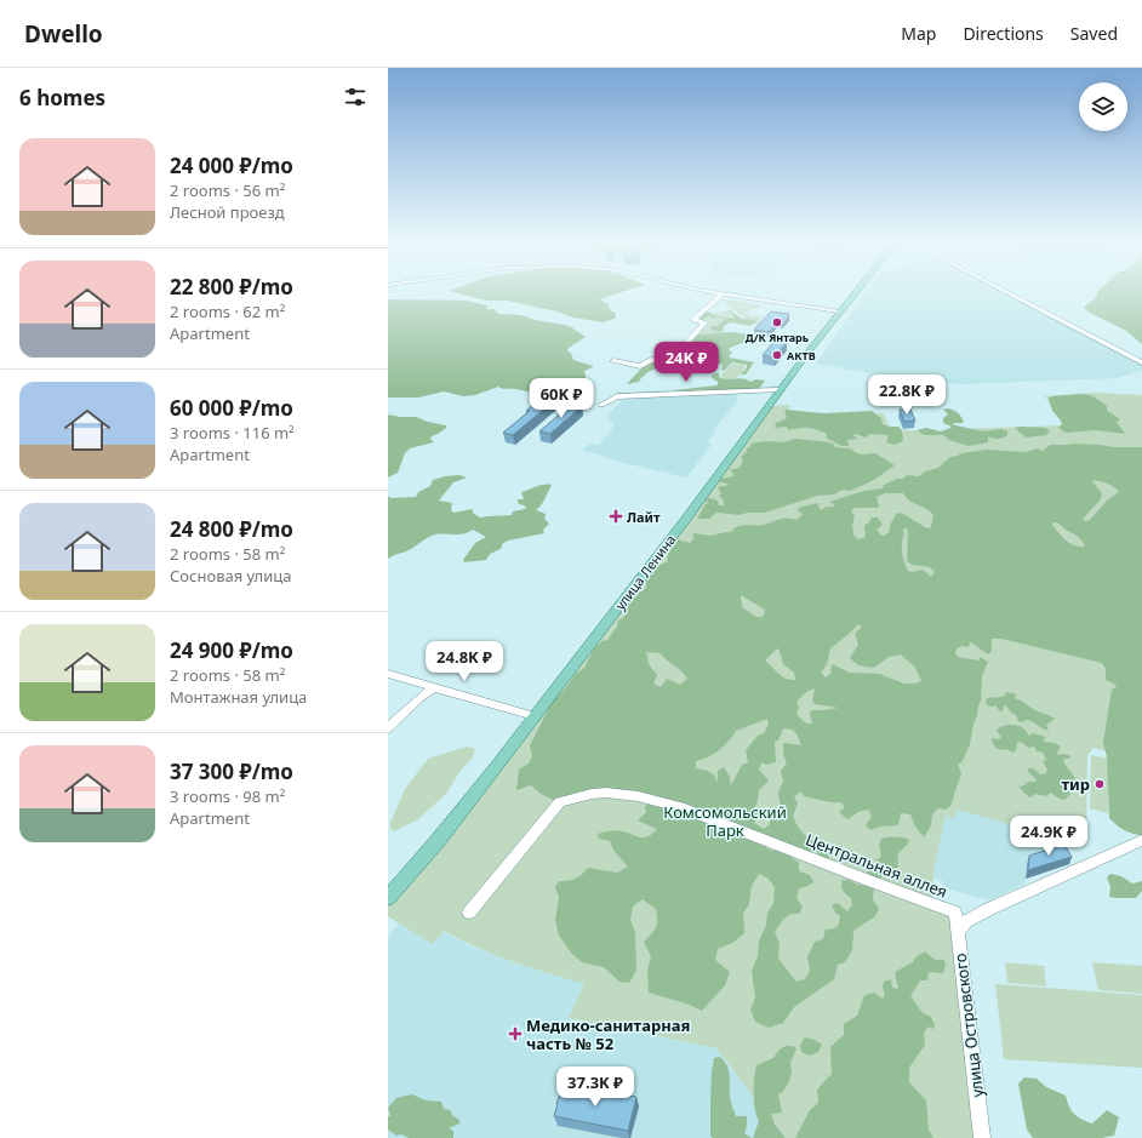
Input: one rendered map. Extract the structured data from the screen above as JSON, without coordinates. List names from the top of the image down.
{
  "streets": {
    "main road": ["улица Ленина"],
    "street": ["Центральная аллея", "улица Островского"]
  },
  "crossings": [
    ["Центральная аллея", "улица Островского"]
  ],
  "parks": ["Комсомольский Парк"],
  "places": {
    "other": ["Д/К Янтарь", "АКТВ", "тир"],
    "health": ["Лайт", "Медико-санитарная часть № 52"]
  },
  "page": {
    "header": "Dwello",
    "nav": ["Map", "Directions", "Saved"],
    "heading": "6 homes",
    "list": [
      {
        "name": "24 000 ₽/mo",
        "note": "2 rooms · 56 m² · Лесной проезд"
      },
      {
        "name": "22 800 ₽/mo",
        "note": "2 rooms · 62 m² · Apartment"
      },
      {
        "name": "60 000 ₽/mo",
        "note": "3 rooms · 116 m² · Apartment"
      },
      {
        "name": "24 800 ₽/mo",
        "note": "2 rooms · 58 m² · Сосновая улица"
      },
      {
        "name": "24 900 ₽/mo",
        "note": "2 rooms · 58 m² · Монтажная улица"
      },
      {
        "name": "37 300 ₽/mo",
        "note": "3 rooms · 98 m² · Apartment"
      }
    ],
    "price": [
      "24K ₽",
      "22.8K ₽",
      "60K ₽",
      "24.8K ₽",
      "24.9K ₽",
      "37.3K ₽"
    ]
  }
}
